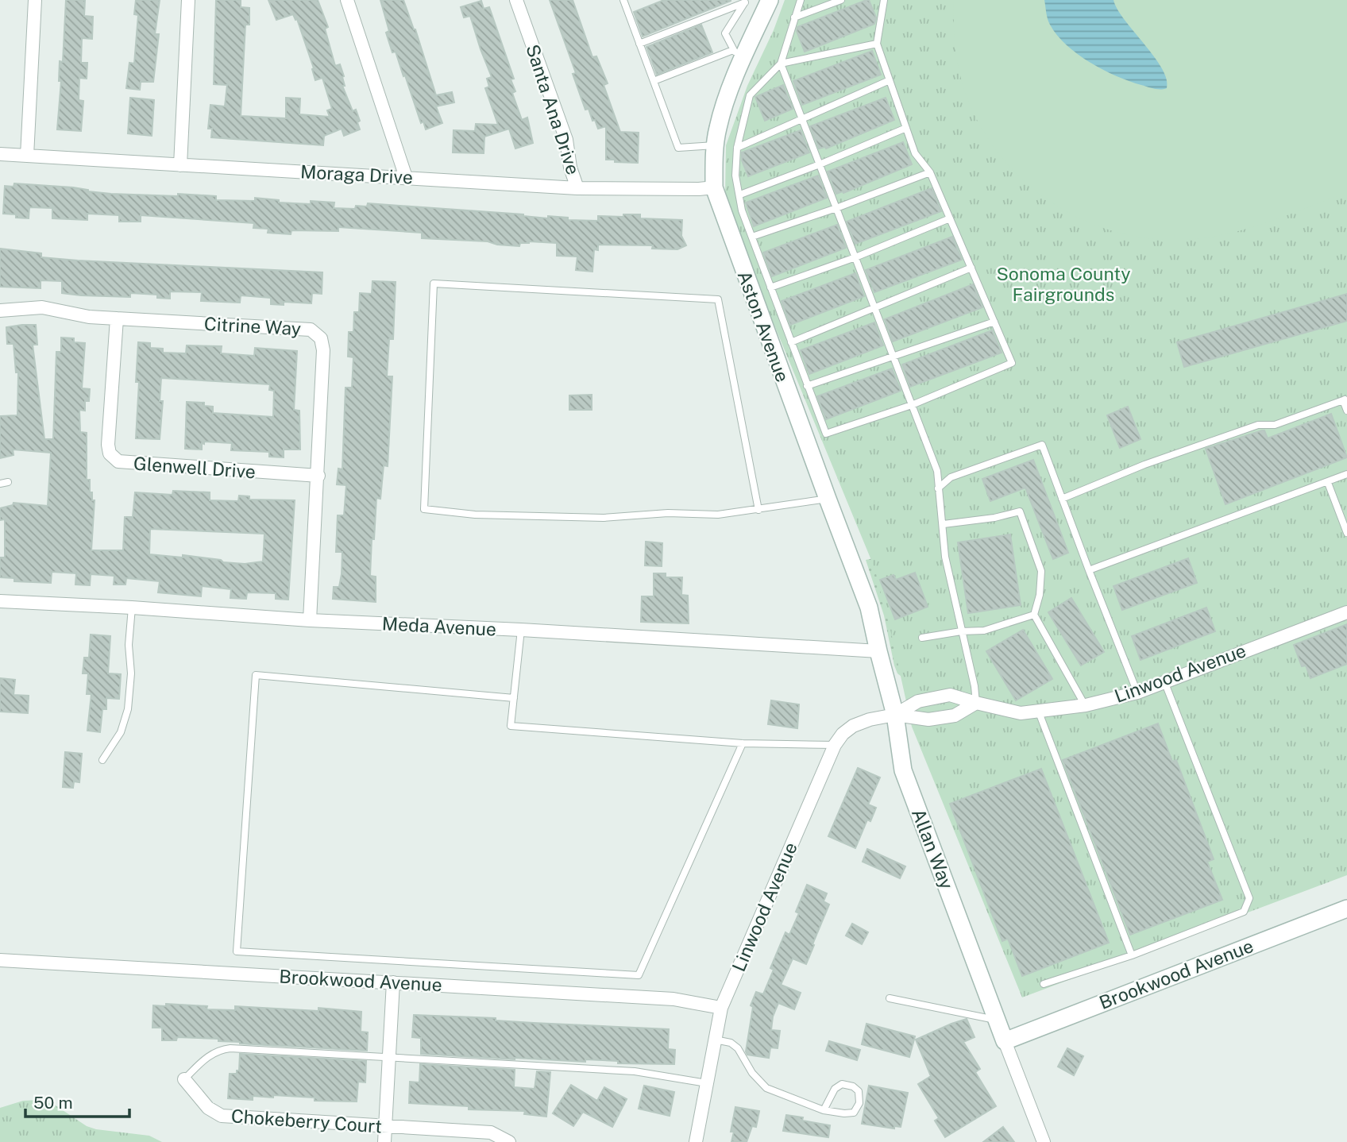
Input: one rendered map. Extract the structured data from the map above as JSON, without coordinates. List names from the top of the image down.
{
  "streets": {
    "street": [
      "Santa Ana Drive",
      "Moraga Drive",
      "Citrine Way",
      "Aston Avenue",
      "Glenwell Drive",
      "Meda Avenue",
      "Linwood Avenue",
      "Allan Way",
      "Brookwood Avenue",
      "Chokeberry Court"
    ]
  },
  "crossings": [
    ["Santa Ana Drive", "Moraga Drive"],
    ["Moraga Drive", "Aston Avenue"],
    ["Citrine Way", "Glenwell Drive"],
    ["Citrine Way", "Meda Avenue"],
    ["Aston Avenue", "Meda Avenue"],
    ["Aston Avenue", "Allan Way"],
    ["Meda Avenue", "Allan Way"],
    ["Linwood Avenue", "Allan Way"],
    ["Linwood Avenue", "Brookwood Avenue"],
    ["Allan Way", "Brookwood Avenue"]
  ],
  "parks": ["Sonoma County Fairgrounds"],
  "scale_bar": "50 m"
}
